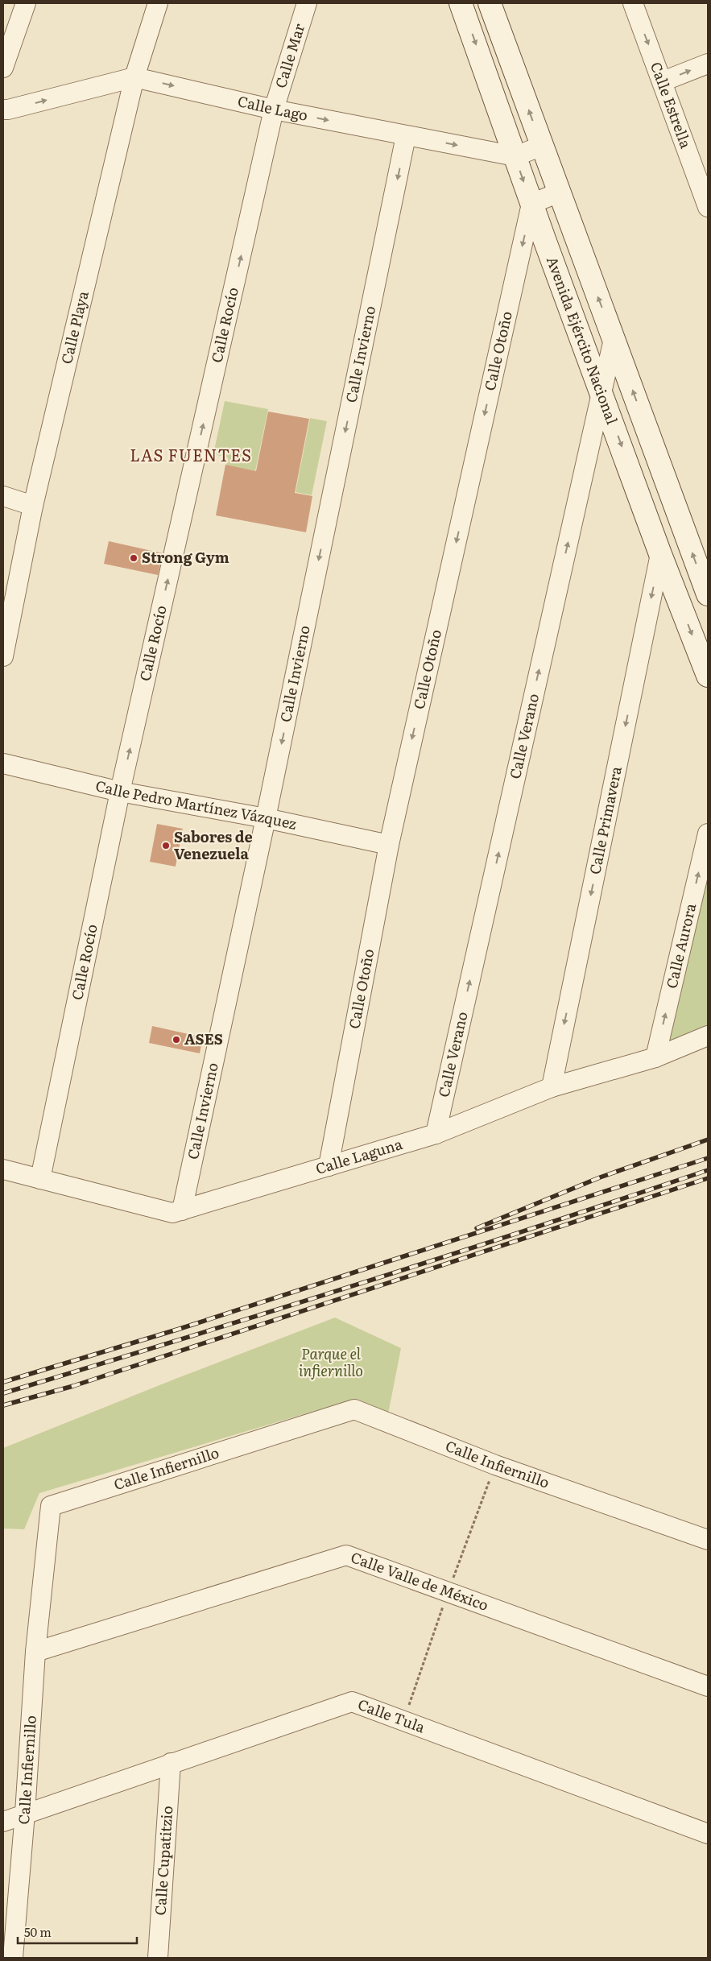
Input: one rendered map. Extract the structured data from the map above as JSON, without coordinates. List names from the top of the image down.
{
  "streets": {
    "main road": ["Avenida Ejército Nacional"],
    "street": [
      "Calle Mar",
      "Calle Estrella",
      "Calle Lago",
      "Calle Rocío",
      "Calle Playa",
      "Calle Otoño",
      "Calle Invierno",
      "Calle Verano",
      "Calle Pedro Martínez Vázquez",
      "Calle Primavera",
      "Calle Aurora",
      "Calle Laguna",
      "Calle Infiernillo",
      "Calle Valle de México",
      "Calle Tula",
      "Calle Cupatitzio"
    ]
  },
  "crossings": [
    ["Calle Mar", "Calle Lago"],
    ["Calle Mar", "Calle Rocío"],
    ["Calle Lago", "Calle Rocío"],
    ["Calle Lago", "Calle Playa"],
    ["Calle Lago", "Avenida Ejército Nacional"],
    ["Calle Lago", "Calle Invierno"],
    ["Calle Rocío", "Calle Pedro Martínez Vázquez"],
    ["Calle Rocío", "Calle Laguna"],
    ["Avenida Ejército Nacional", "Calle Otoño"],
    ["Avenida Ejército Nacional", "Calle Verano"],
    ["Avenida Ejército Nacional", "Calle Primavera"],
    ["Calle Otoño", "Calle Pedro Martínez Vázquez"],
    ["Calle Otoño", "Calle Laguna"],
    ["Calle Invierno", "Calle Pedro Martínez Vázquez"],
    ["Calle Invierno", "Calle Laguna"],
    ["Calle Verano", "Calle Laguna"],
    ["Calle Primavera", "Calle Laguna"],
    ["Calle Aurora", "Calle Laguna"],
    ["Calle Infiernillo", "Calle Valle de México"],
    ["Calle Infiernillo", "Calle Tula"],
    ["Calle Tula", "Calle Cupatitzio"]
  ],
  "one_way": [
    "Calle Estrella",
    "Calle Lago",
    "Calle Rocío",
    "Calle Otoño",
    "Calle Invierno",
    "Calle Verano",
    "Calle Primavera",
    "Calle Aurora"
  ],
  "districts": ["LAS FUENTES"],
  "parks": ["Parque el infiernillo"],
  "places": ["Strong Gym", "Sabores de Venezuela", "ASES"],
  "scale_bar": "50 m"
}
